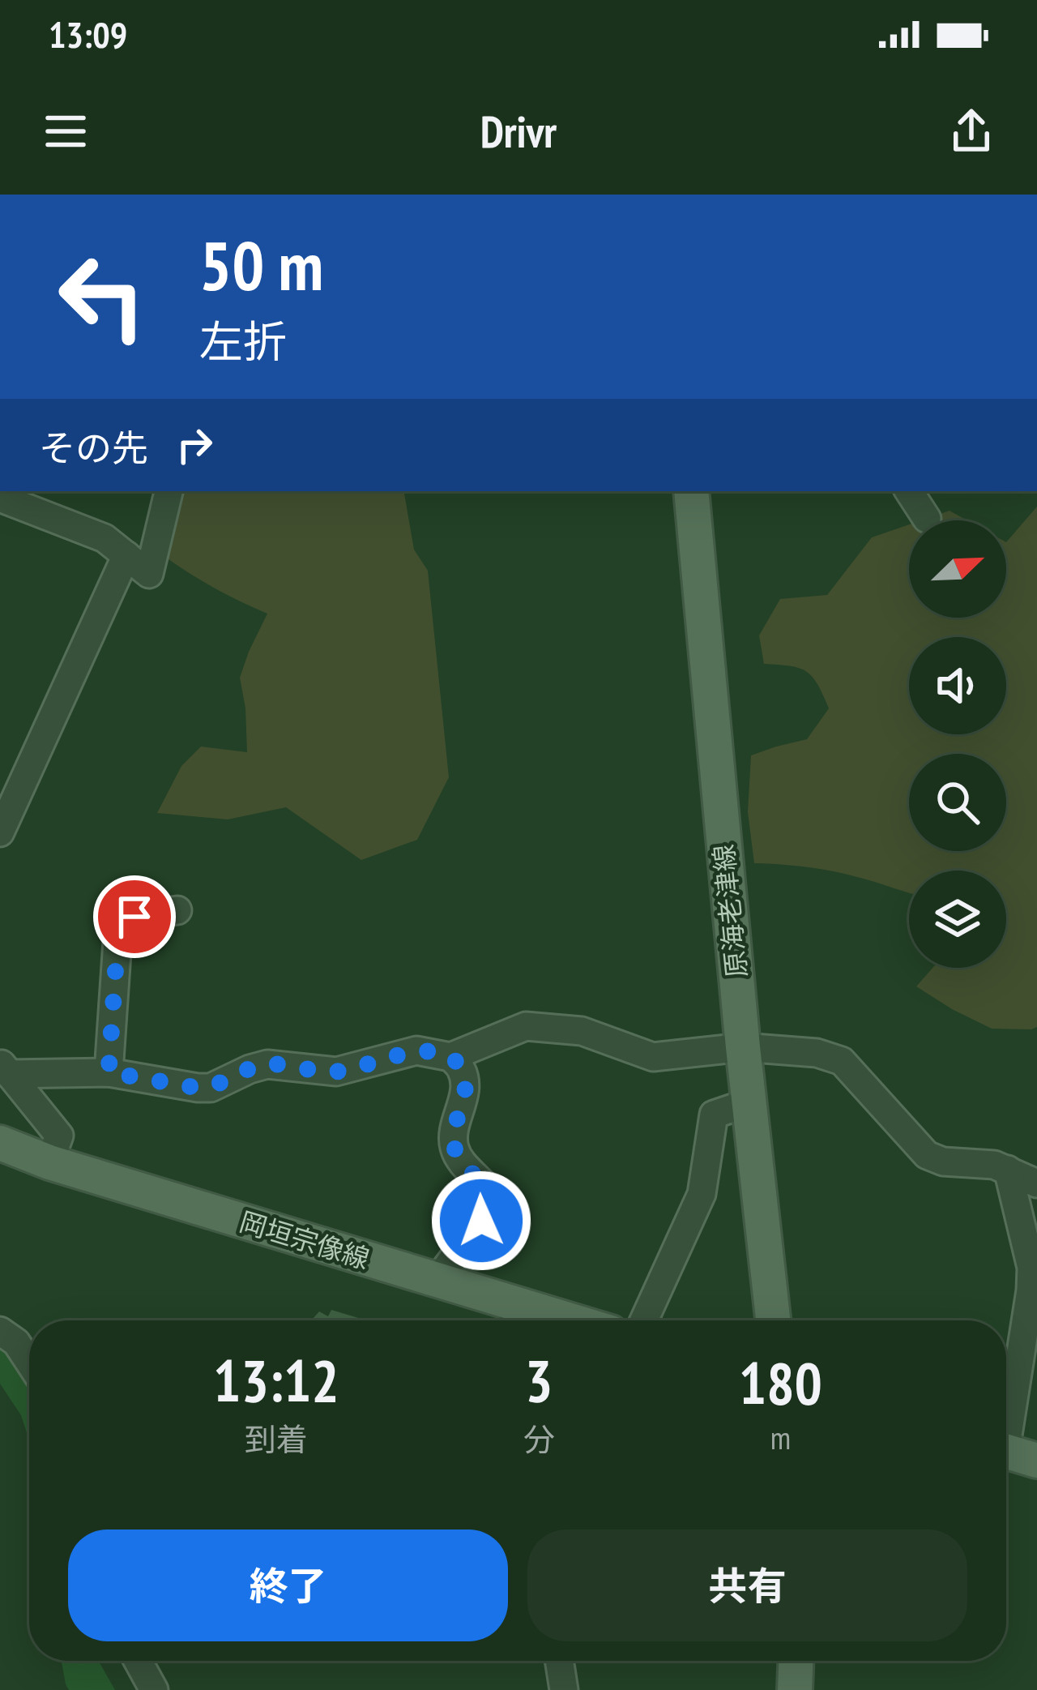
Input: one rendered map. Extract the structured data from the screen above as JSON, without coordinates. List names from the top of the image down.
{
  "streets": {
    "main road": ["原海老津線", "岡垣宗像線"]
  },
  "north": "top right",
  "page": {
    "status": "13:09",
    "header": "Drivr",
    "turn": ["50 m", "左折"],
    "then": "その先",
    "eta": [
      "13:12",
      "到着",
      "3",
      "分",
      "180",
      "m"
    ],
    "buttons": ["終了", "共有"]
  }
}
